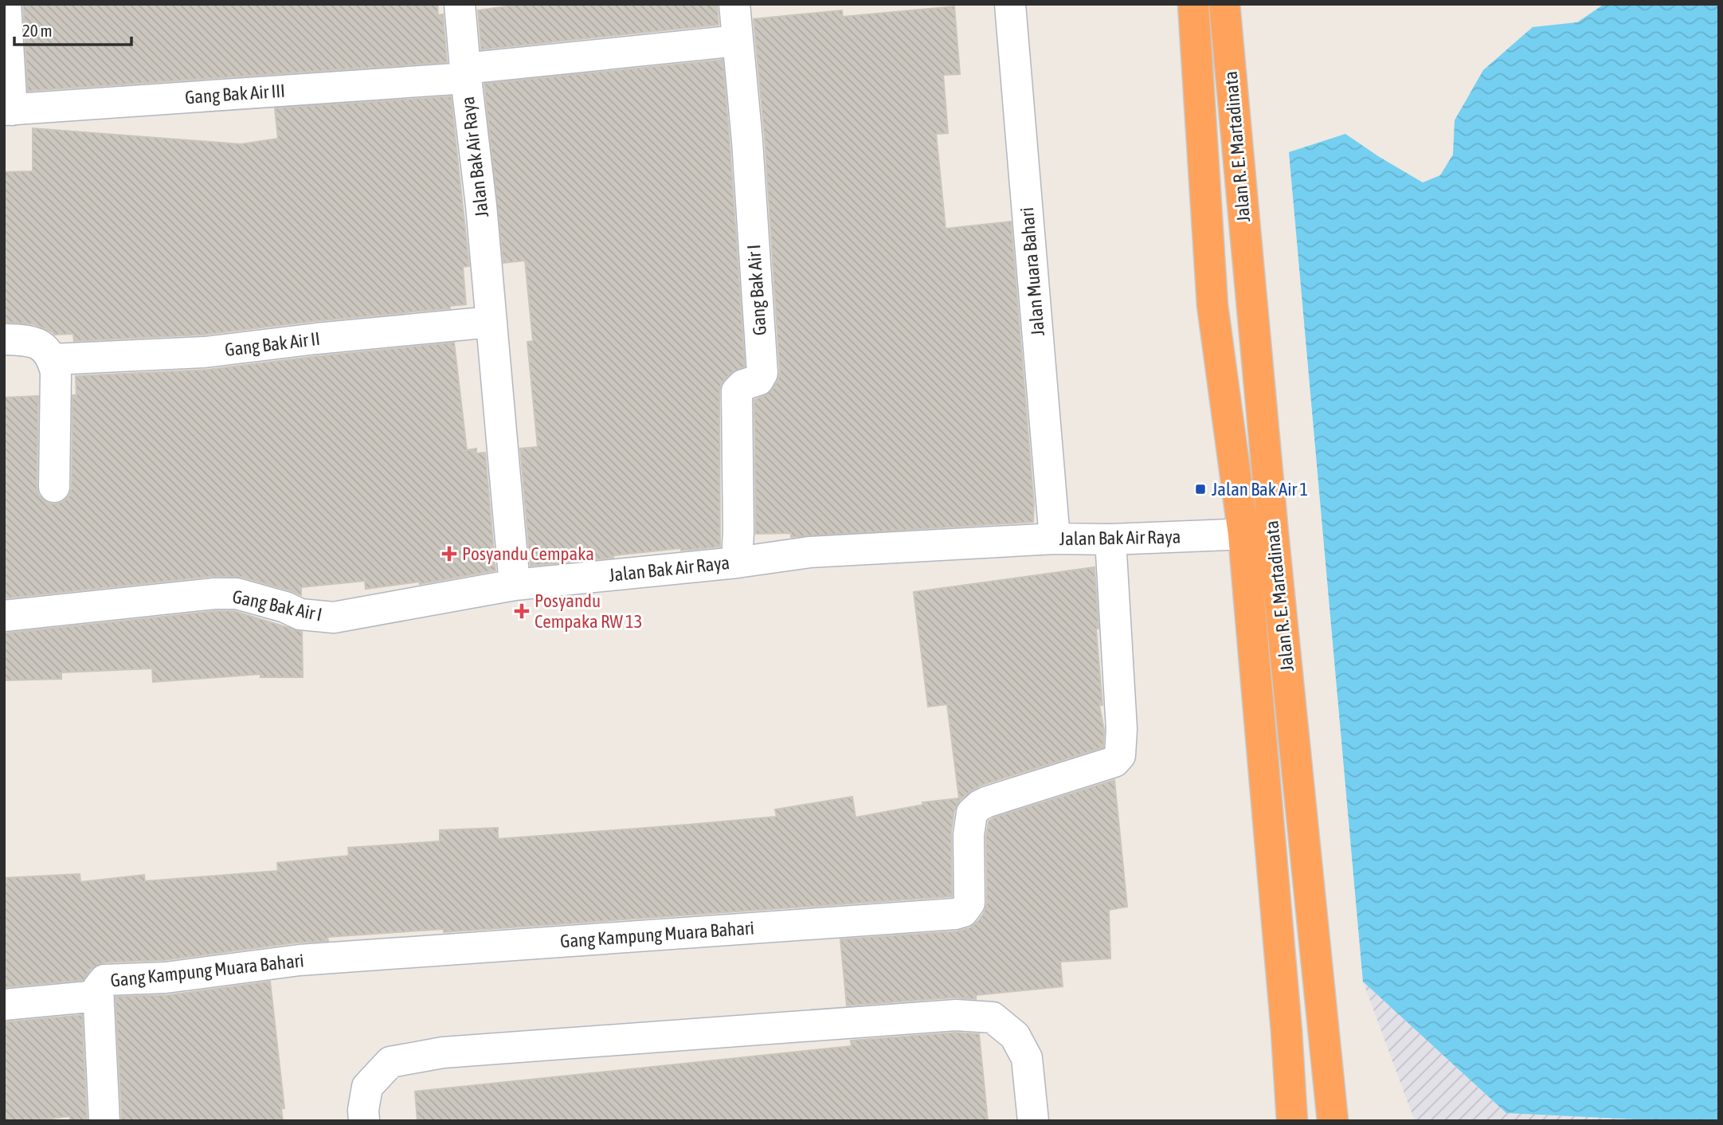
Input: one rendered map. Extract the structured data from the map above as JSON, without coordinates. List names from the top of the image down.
{
  "streets": {
    "highway": ["Jalan R. E. Martadinata"],
    "street": [
      "Gang Bak Air III",
      "Jalan Bak Air Raya",
      "Jalan Muara Bahari",
      "Gang Bak Air I",
      "Gang Bak Air II",
      "Gang Kampung Muara Bahari"
    ]
  },
  "crossings": [
    ["Gang Bak Air III", "Jalan Bak Air Raya"],
    ["Gang Bak Air III", "Gang Bak Air I"],
    ["Jalan R. E. Martadinata", "Jalan Bak Air Raya"],
    ["Jalan Bak Air Raya", "Jalan Muara Bahari"],
    ["Jalan Bak Air Raya", "Gang Bak Air I"],
    ["Jalan Bak Air Raya", "Gang Bak Air II"],
    ["Jalan Bak Air Raya", "Gang Kampung Muara Bahari"]
  ],
  "places": {
    "transit": ["Jalan Bak Air 1"],
    "health": ["Posyandu Cempaka", "Posyandu Cempaka RW 13"]
  },
  "scale_bar": "20 m"
}
